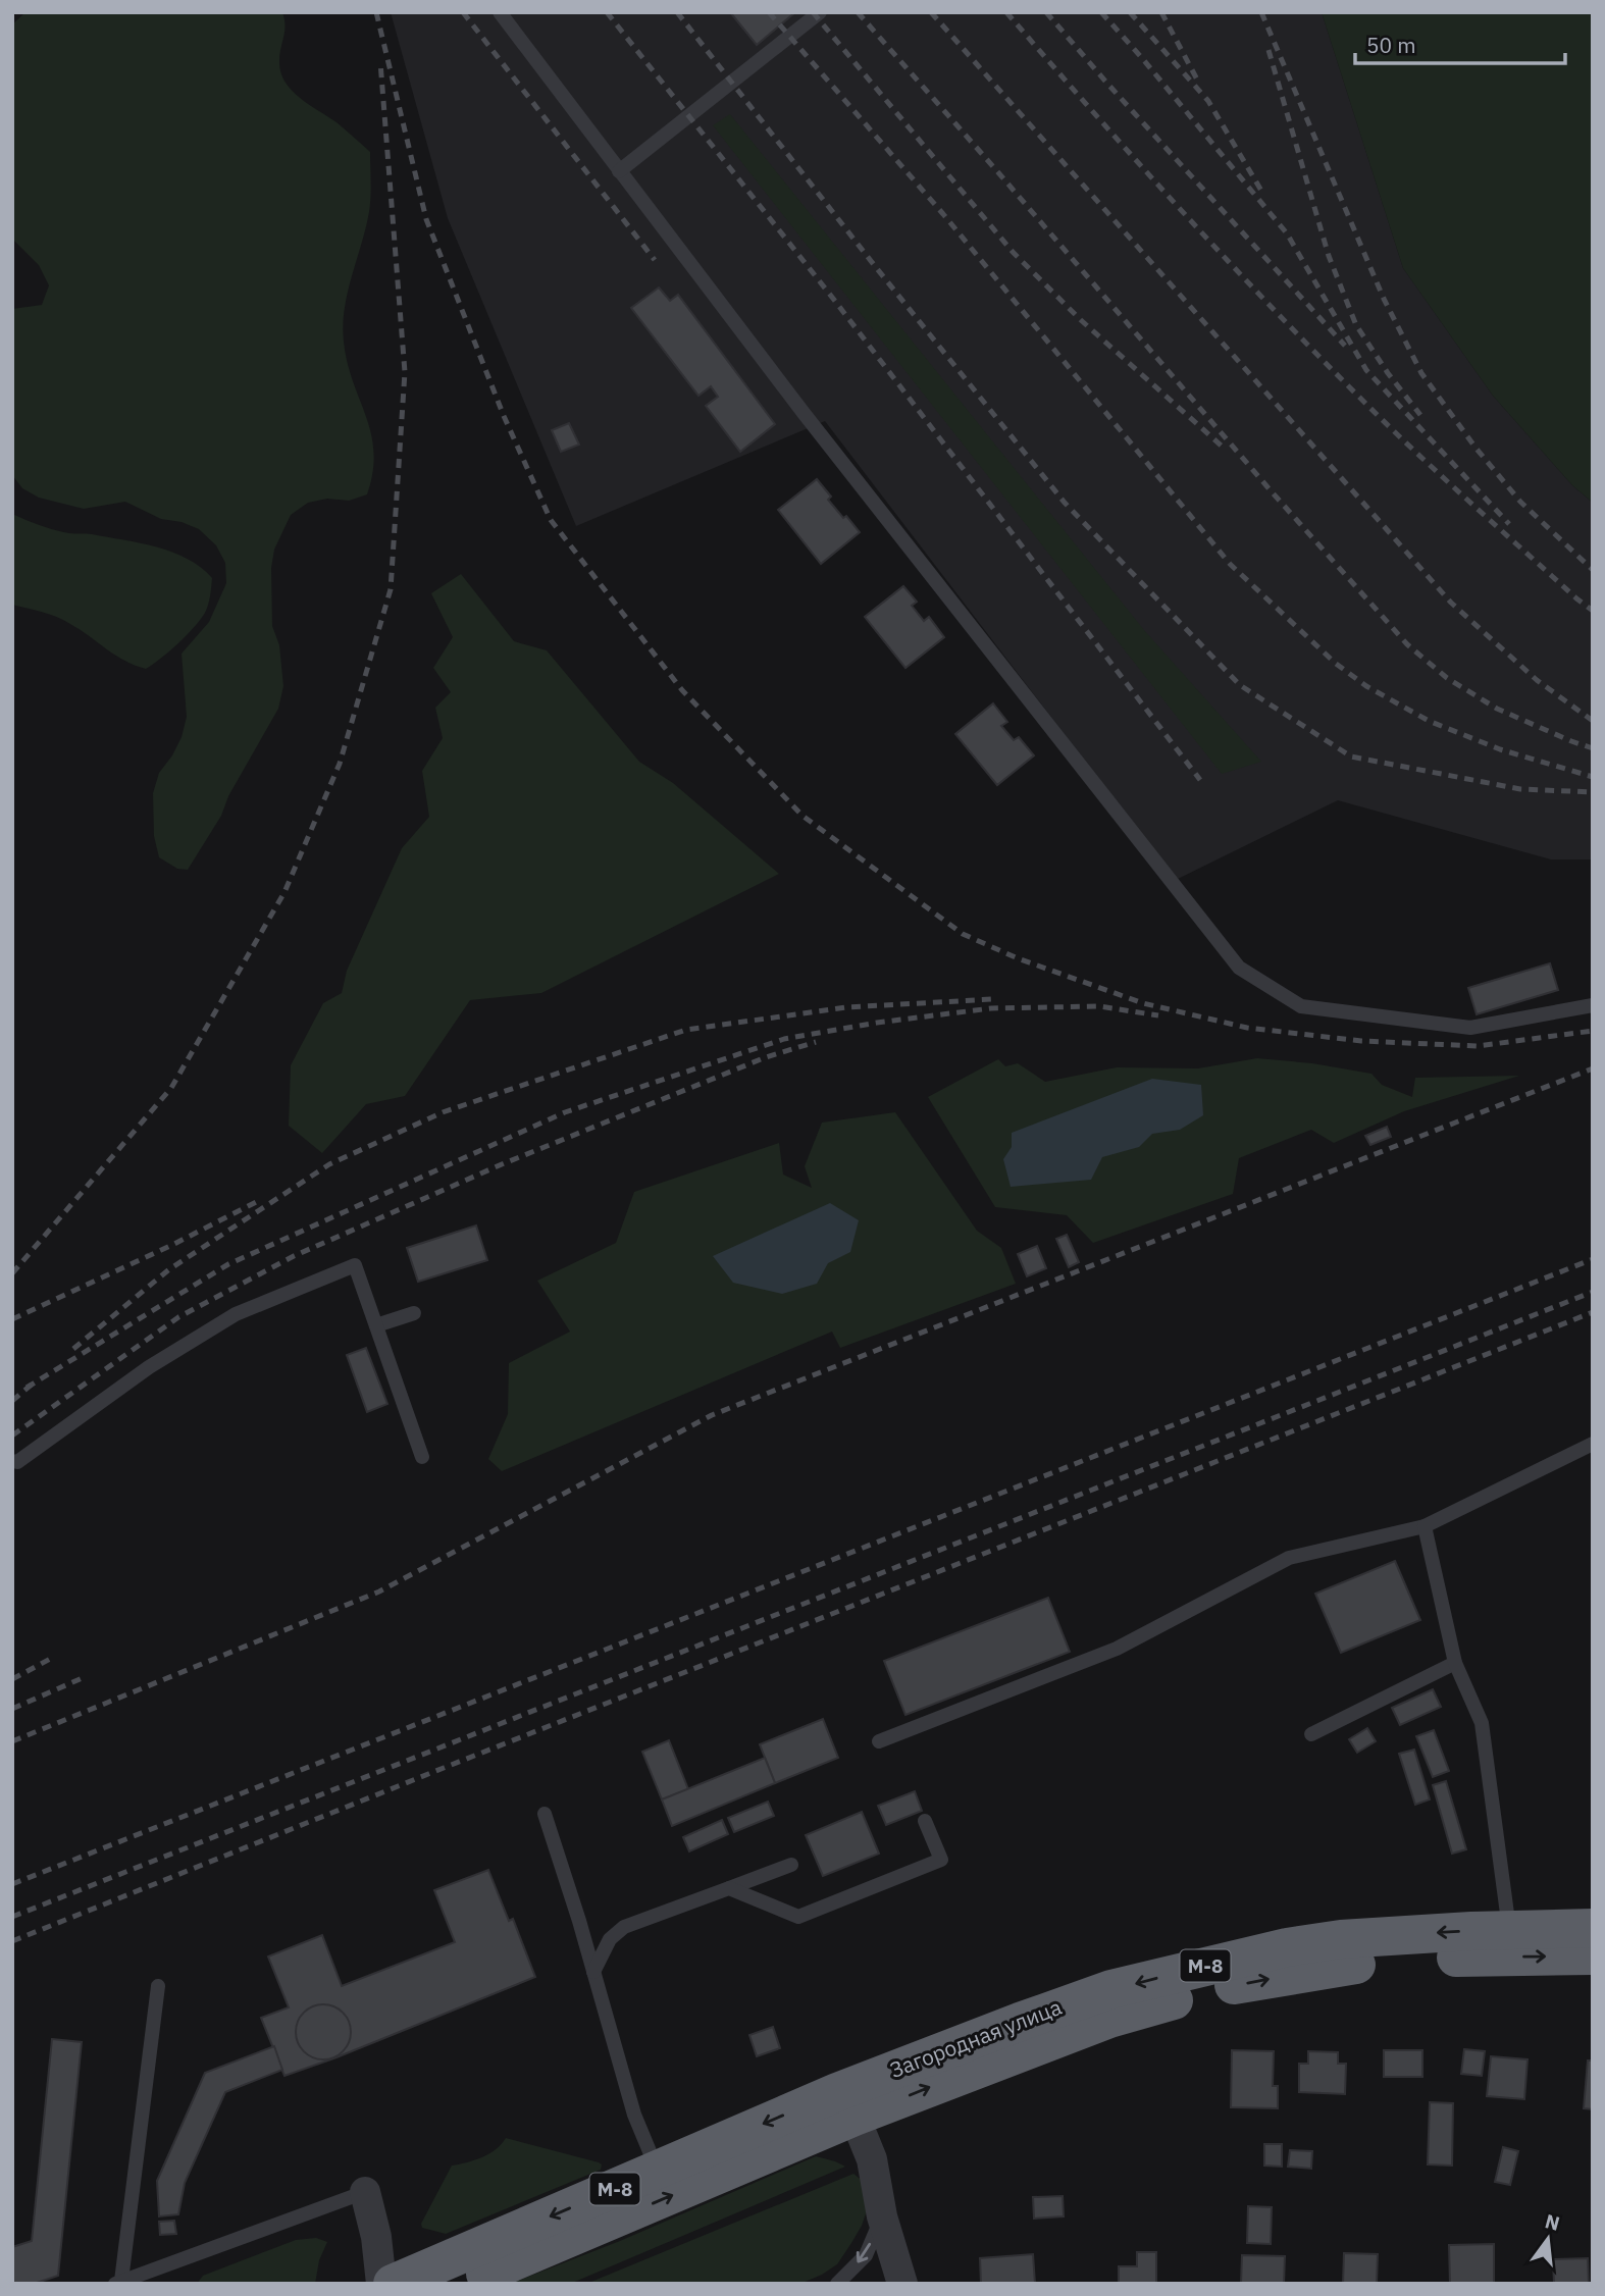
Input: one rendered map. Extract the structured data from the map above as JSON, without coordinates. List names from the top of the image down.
{
  "streets": {
    "highway": ["М-8", "Загородная улица"]
  },
  "scale_bar": "50 m",
  "north": "top"
}
